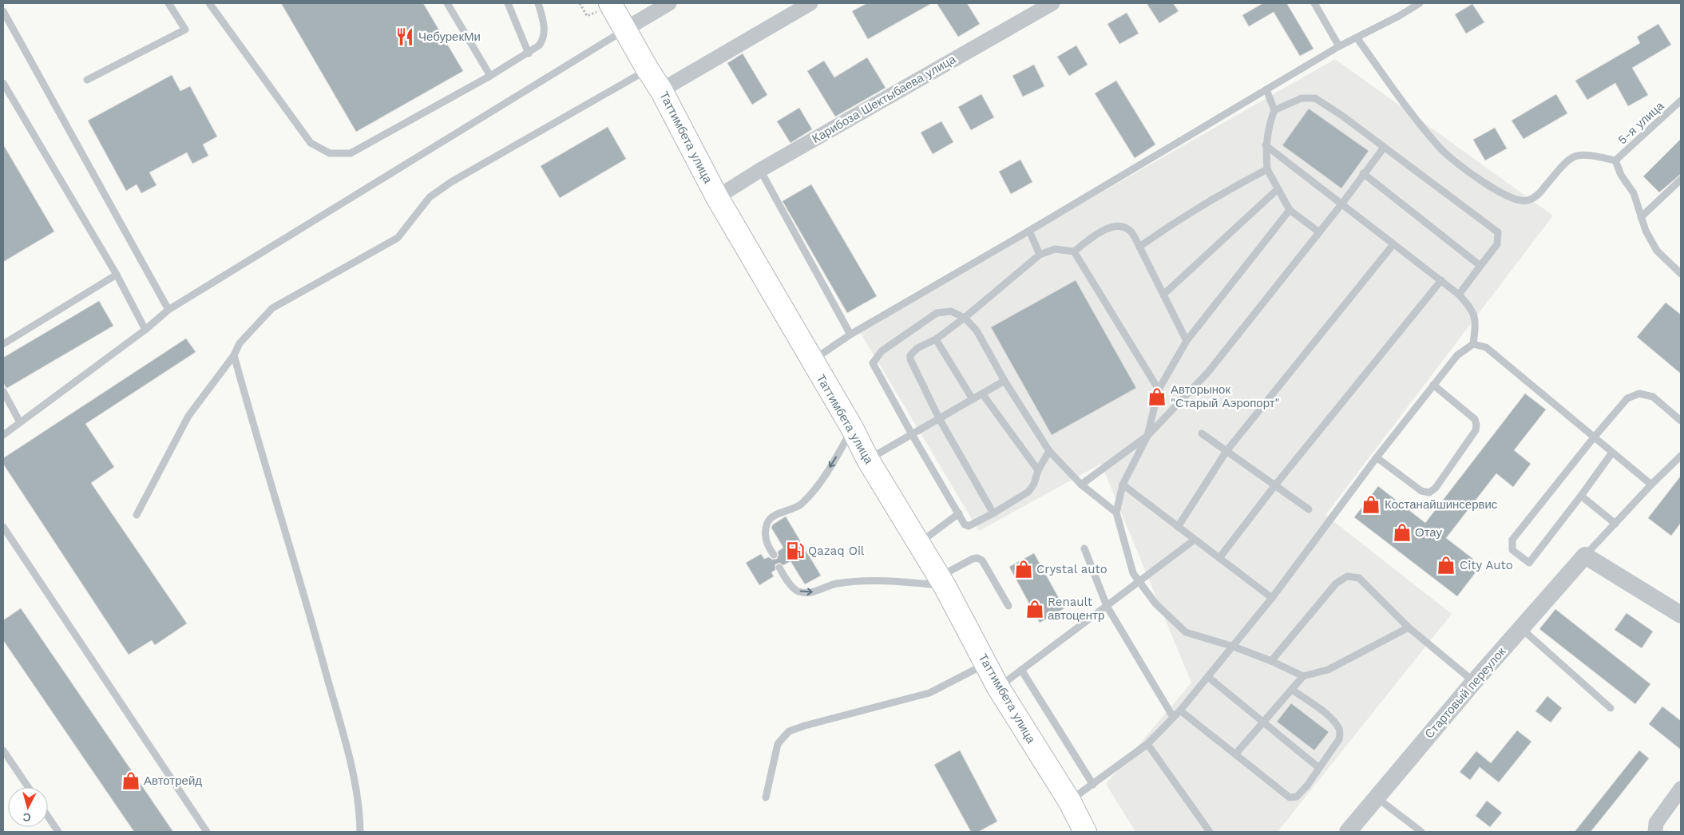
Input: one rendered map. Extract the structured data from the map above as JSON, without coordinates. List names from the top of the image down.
{
  "streets": {
    "main road": ["Таттимбета улица"],
    "street": ["Карибоза Шектыбаева улица", "Стартовый переулок"],
    "lane": ["5-я улица"]
  },
  "crossings": [
    ["Карибоза Шектыбаева улица", "Таттимбета улица"]
  ],
  "places": {
    "restaurant": ["ЧебурекМи"],
    "shop": [
      "Авторынок \"Старый Аэропорт\"",
      "Костанайшинсервис",
      "Отау",
      "City Auto",
      "Crystal auto",
      "Renault автоцентр",
      "Автотрейд"
    ],
    "fuel station": ["Qazaq Oil"]
  },
  "north": "bottom"
}
